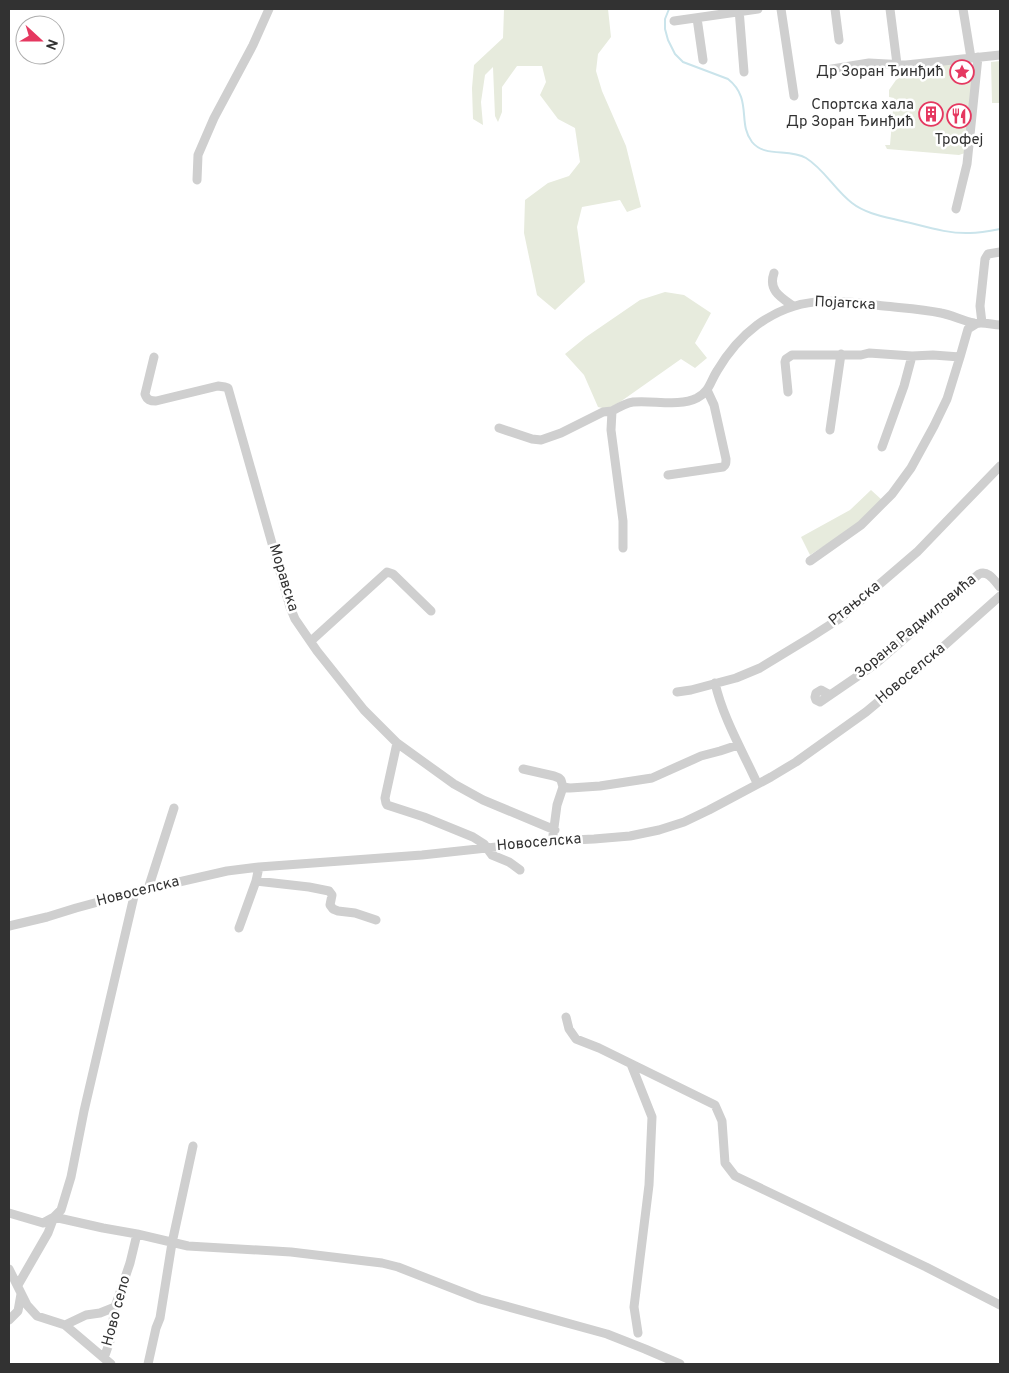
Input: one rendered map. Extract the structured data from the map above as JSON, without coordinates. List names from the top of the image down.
{
  "streets": {
    "street": [
      "Појатска",
      "Моравска",
      "Ртањска",
      "Зорана Радмиловића",
      "Новоселска",
      "Ново село"
    ]
  },
  "places": {
    "place": ["Др Зоран Ђинђић"],
    "building": ["Спортска хала Др Зоран Ђинђић"],
    "restaurant": ["Трофеј"]
  },
  "north": "right"
}
